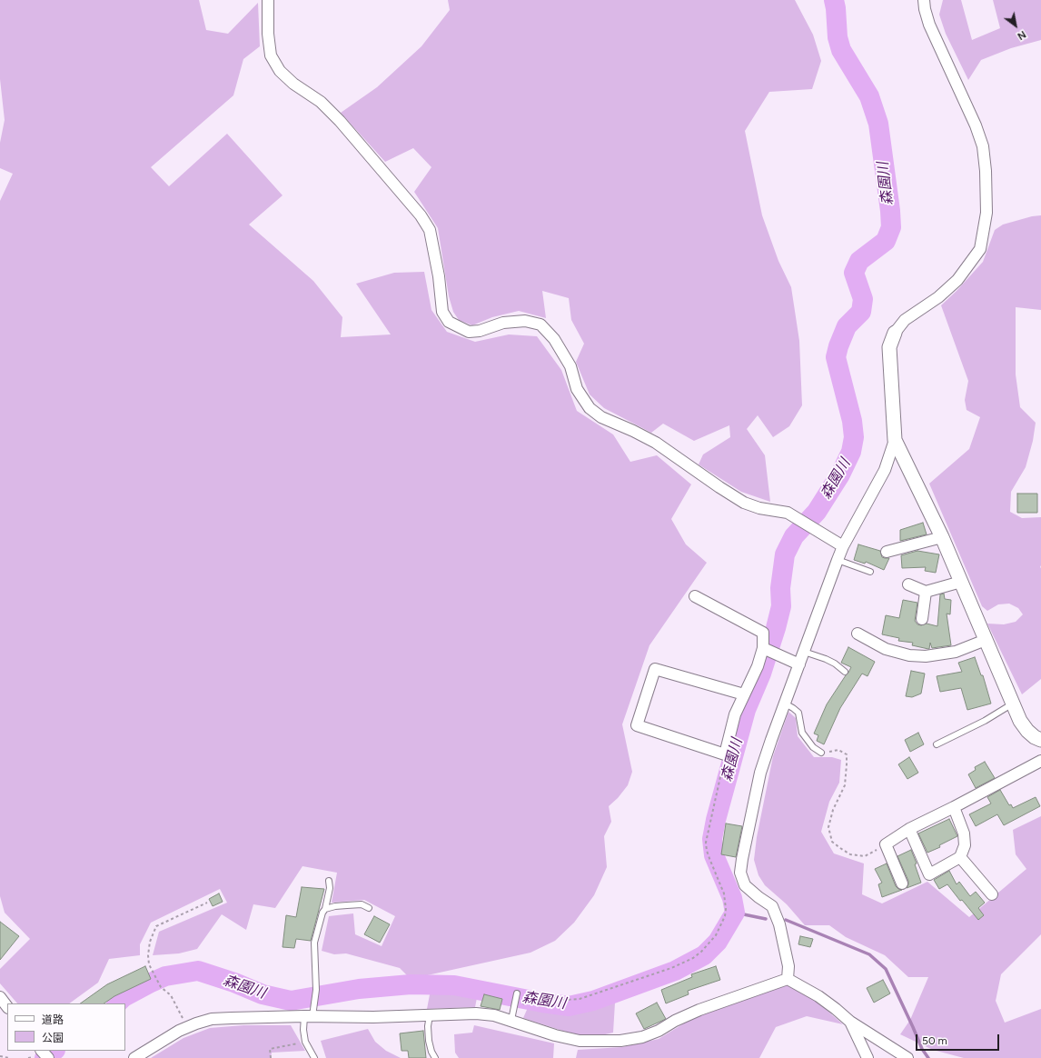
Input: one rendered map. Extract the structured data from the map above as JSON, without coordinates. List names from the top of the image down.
{
  "water": ["森園川"],
  "legend": ["道路", "公園"],
  "scale_bar": "50 m",
  "north": "bottom right"
}
